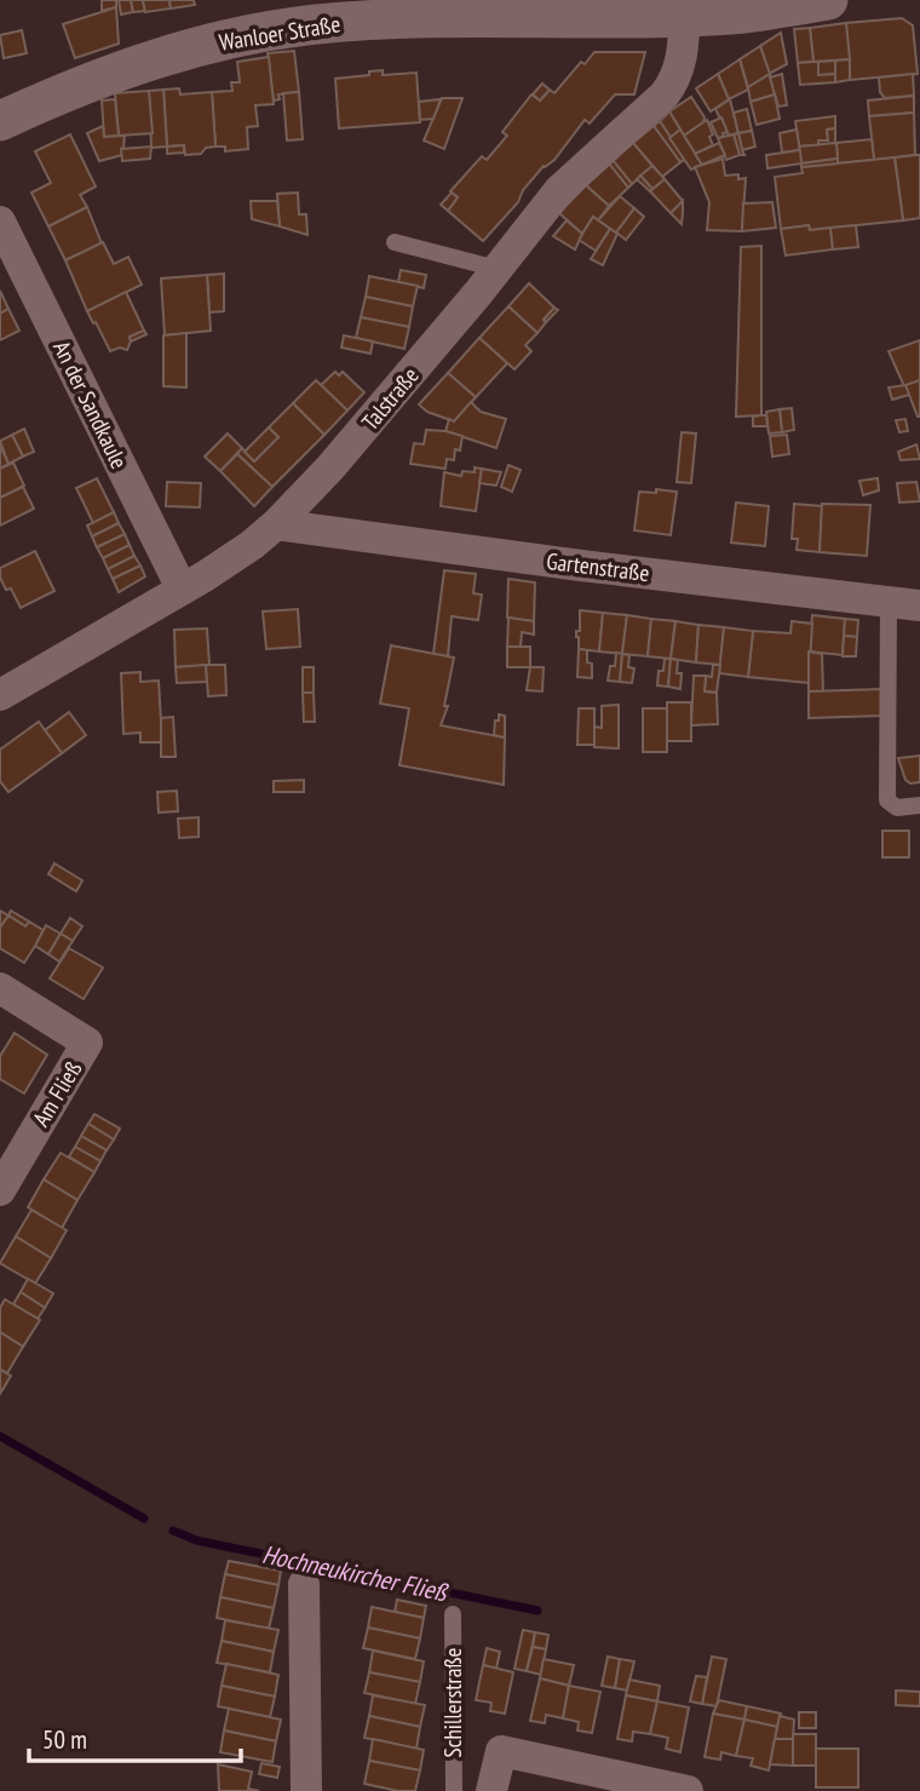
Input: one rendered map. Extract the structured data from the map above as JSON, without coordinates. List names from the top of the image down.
{
  "streets": {
    "street": [
      "Wanloer Straße",
      "Talstraße",
      "An der Sandkaule",
      "Gartenstraße",
      "Am Fließ",
      "Schillerstraße"
    ]
  },
  "crossings": [
    ["Wanloer Straße", "Talstraße"],
    ["Talstraße", "An der Sandkaule"],
    ["Talstraße", "Gartenstraße"]
  ],
  "water": ["Hochneukircher Fließ"],
  "scale_bar": "50 m"
}
